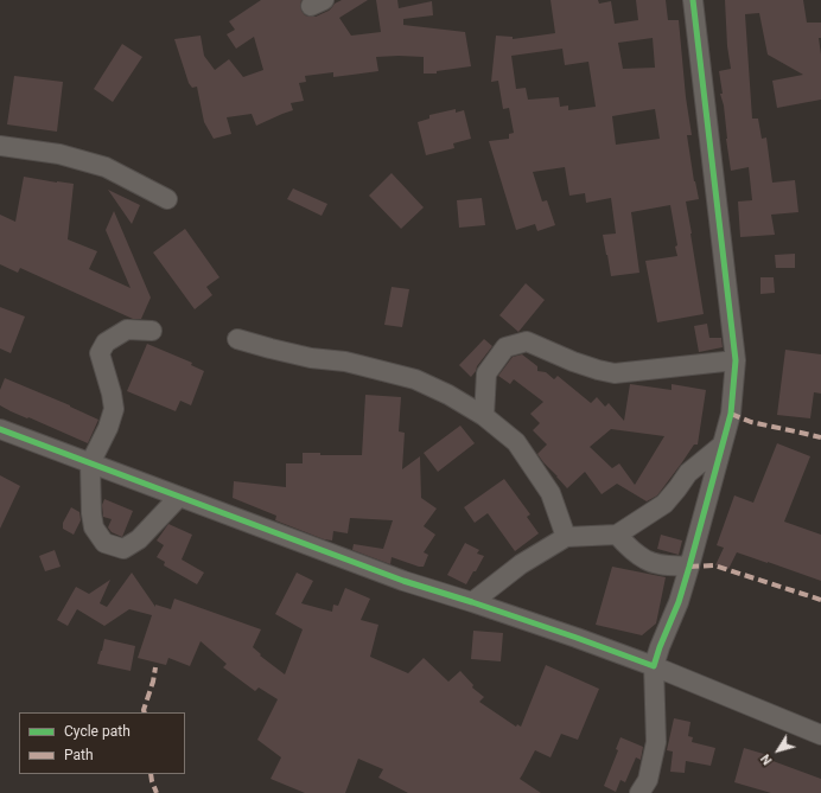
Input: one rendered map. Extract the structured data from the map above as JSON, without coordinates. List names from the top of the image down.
{
  "legend": ["Cycle path", "Path"],
  "north": "bottom left"
}
